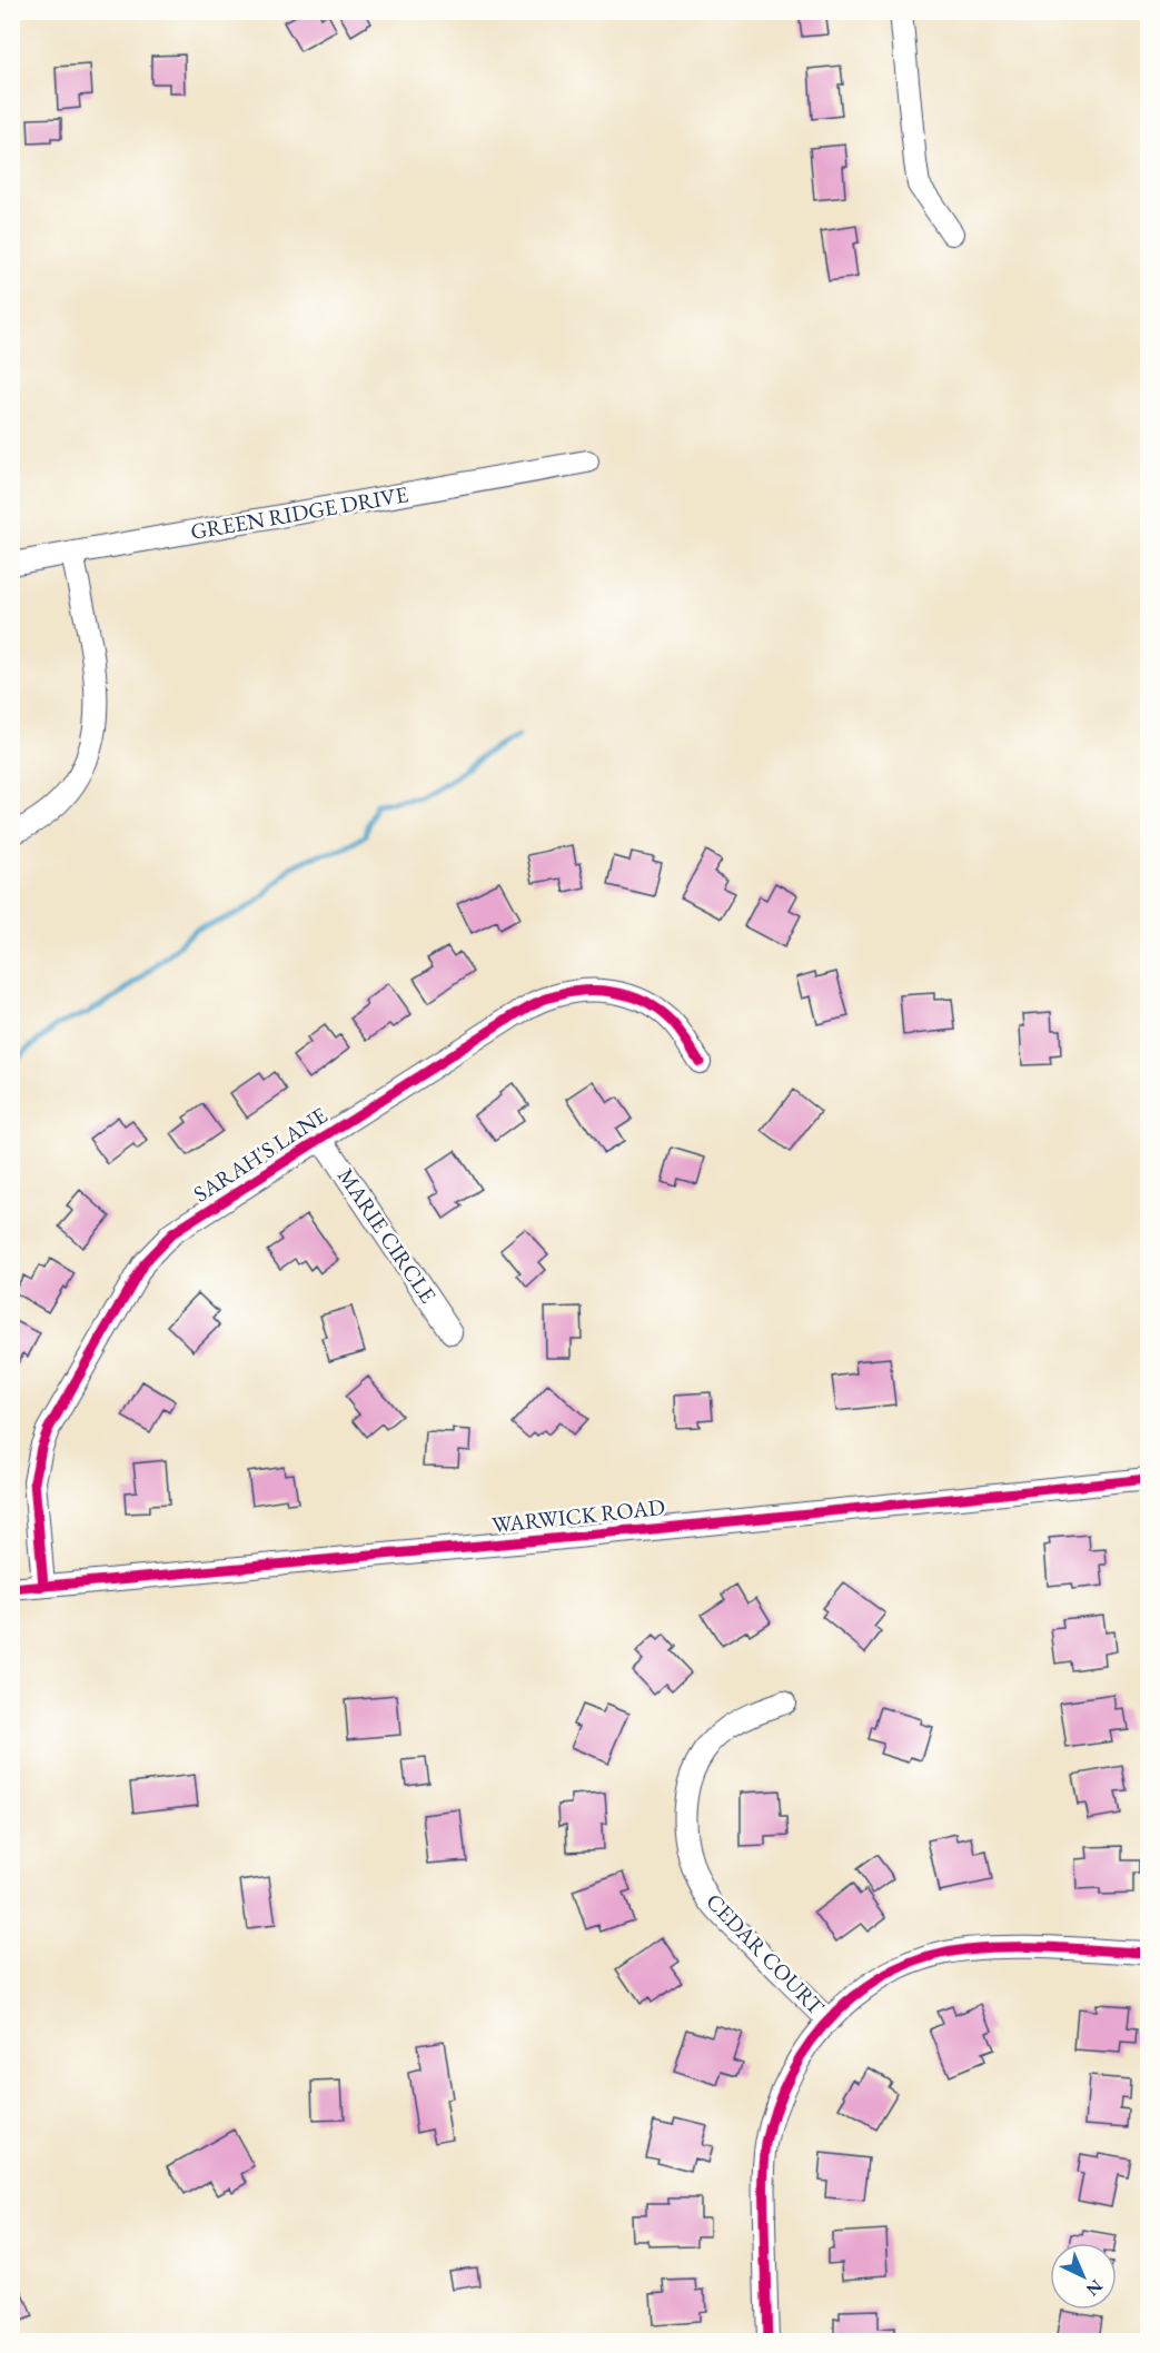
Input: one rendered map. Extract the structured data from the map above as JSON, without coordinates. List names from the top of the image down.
{
  "streets": {
    "street": [
      "GREEN RIDGE DRIVE",
      "SARAH'S LANE",
      "MARIE CIRCLE",
      "WARWICK ROAD",
      "CEDAR COURT"
    ]
  },
  "crossings": [
    ["SARAH'S LANE", "MARIE CIRCLE"],
    ["SARAH'S LANE", "WARWICK ROAD"]
  ],
  "north": "bottom right"
}
